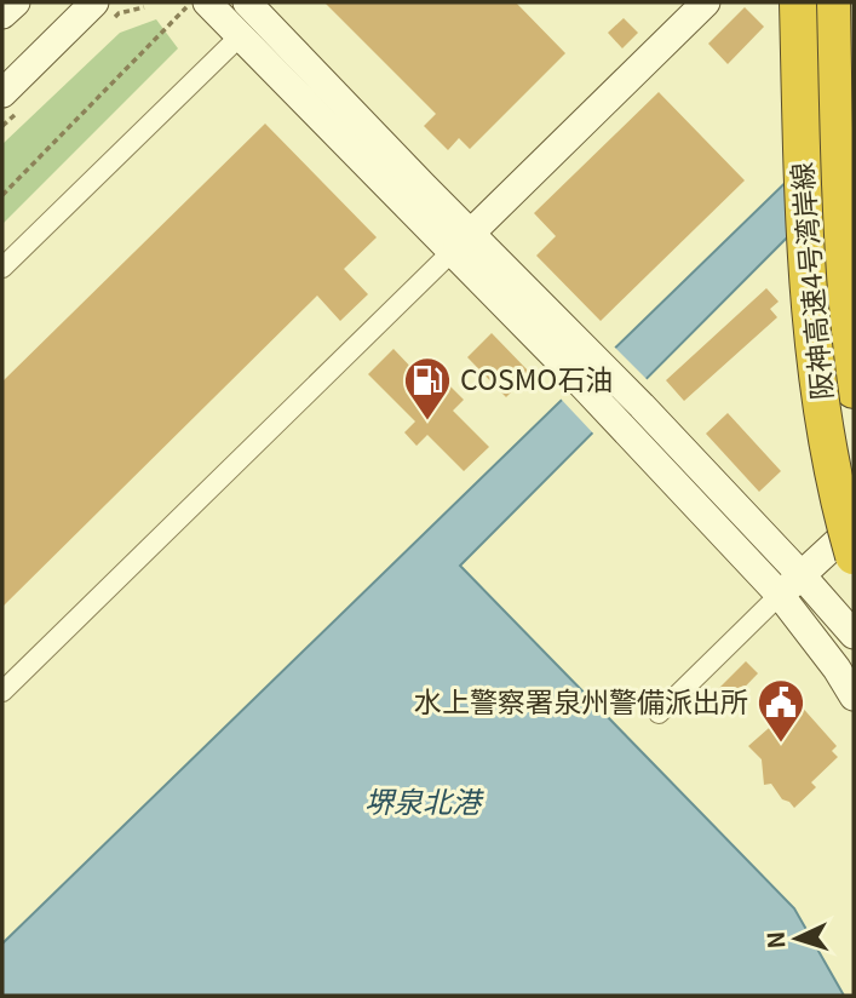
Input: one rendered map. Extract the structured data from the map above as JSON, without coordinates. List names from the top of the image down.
{
  "streets": {
    "highway": ["阪神高速4号湾岸線"]
  },
  "water": ["堺泉北港"],
  "places": {
    "fuel station": ["COSMO石油"],
    "public building": ["水上警察署泉州警備派出所"]
  },
  "north": "left"
}
